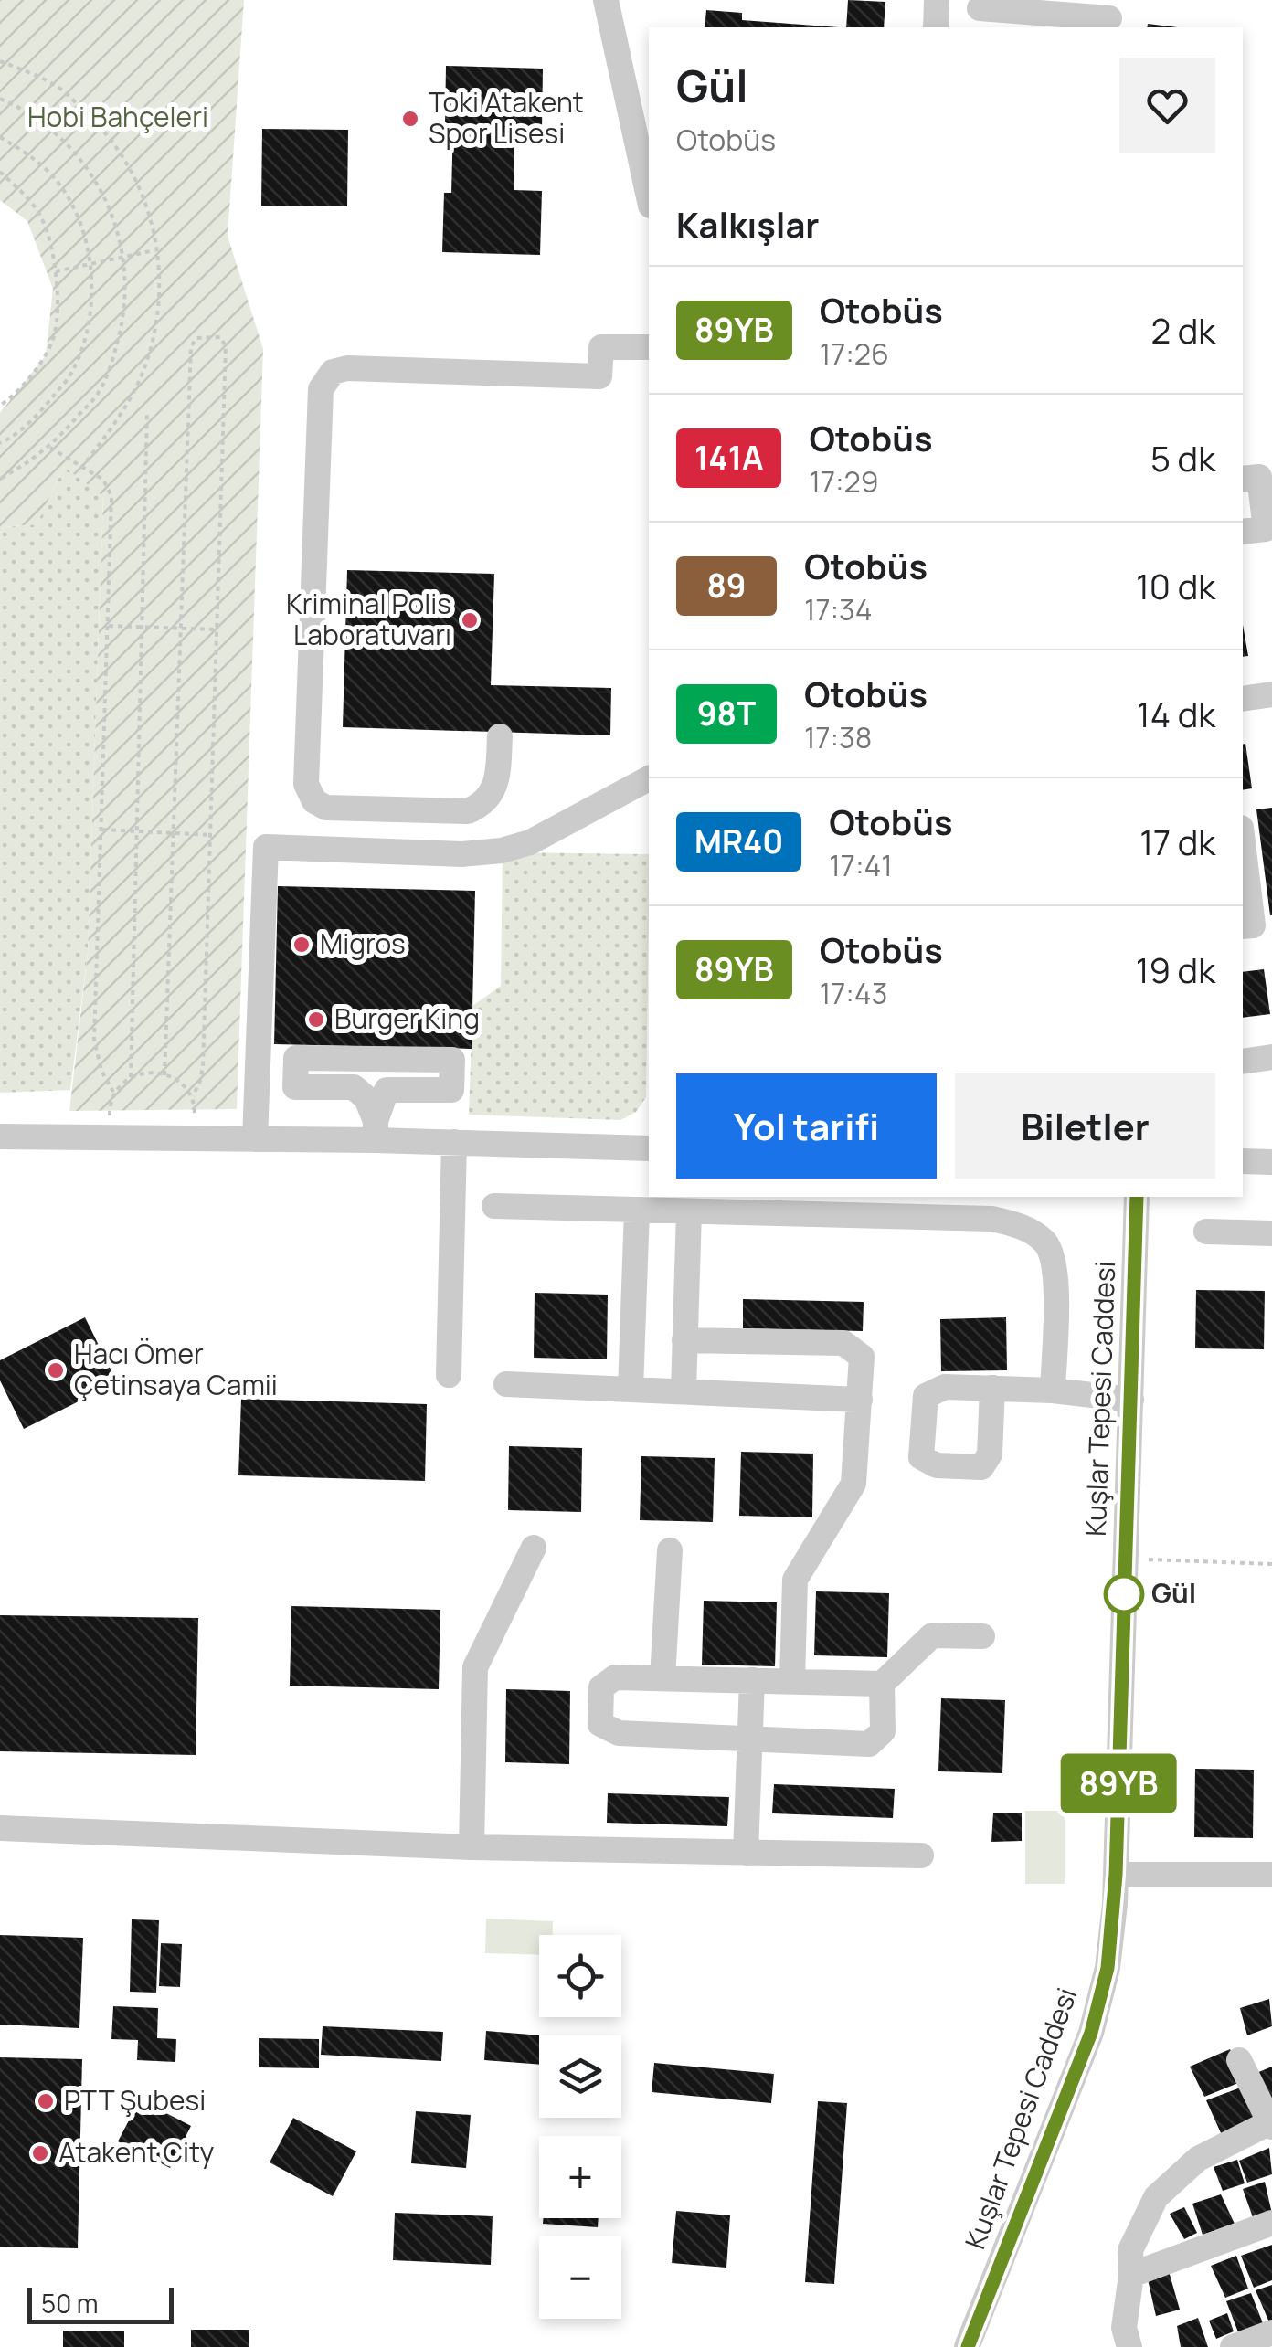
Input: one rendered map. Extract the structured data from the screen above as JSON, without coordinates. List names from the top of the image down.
{
  "streets": {
    "street": ["Kuşlar Tepesi Caddesi"]
  },
  "parks": ["Hobi Bahçeleri"],
  "places": [
    "Toki Atakent Spor Lisesi",
    "Kriminal Polis Laboratuvarı",
    "Migros",
    "Burger King",
    "Hacı Ömer Çetinsaya Camii",
    "Gül",
    "PTT Şubesi",
    "Atakent City"
  ],
  "lines": ["bus line 89YB"],
  "scale_bar": "50 m",
  "page": {
    "on_map": "89YB",
    "heading": [
      ["Gül", "Otobüs"],
      "Kalkışlar"
    ],
    "list": [
      {
        "mark": "89YB",
        "name": "Otobüs",
        "note": "17:26",
        "value": "2 dk"
      },
      {
        "mark": "141A",
        "name": "Otobüs",
        "note": "17:29",
        "value": "5 dk"
      },
      {
        "mark": "89",
        "name": "Otobüs",
        "note": "17:34",
        "value": "10 dk"
      },
      {
        "mark": "98T",
        "name": "Otobüs",
        "note": "17:38",
        "value": "14 dk"
      },
      {
        "mark": "MR40",
        "name": "Otobüs",
        "note": "17:41",
        "value": "17 dk"
      },
      {
        "mark": "89YB",
        "name": "Otobüs",
        "note": "17:43",
        "value": "19 dk"
      }
    ],
    "buttons": ["Yol tarifi", "Biletler"],
    "map_buttons": ["+", "−"],
    "scale": "50 m"
  }
}
